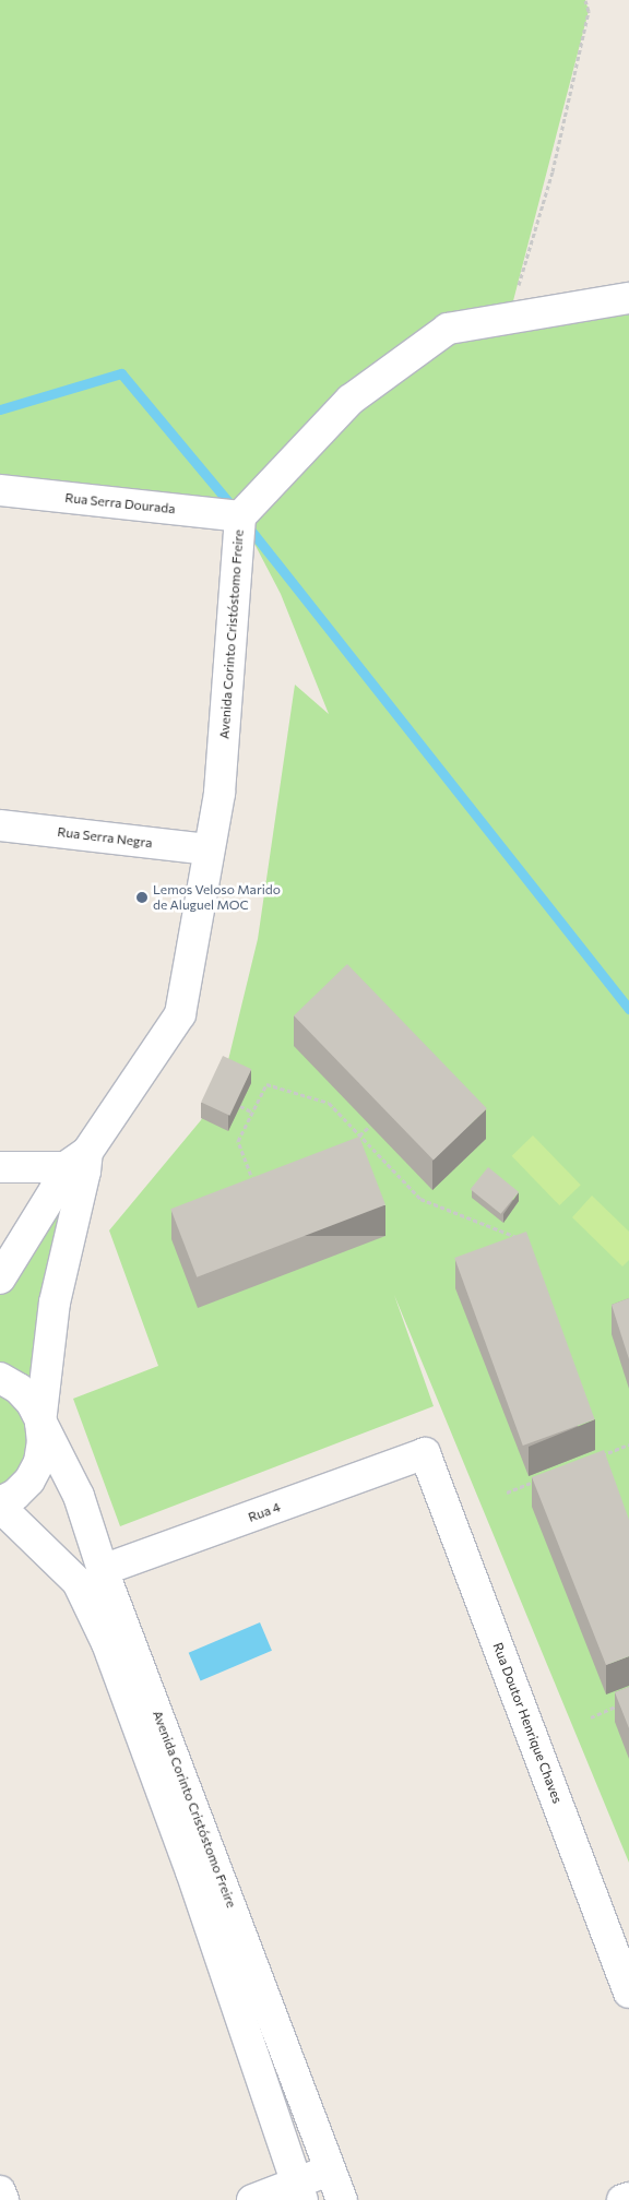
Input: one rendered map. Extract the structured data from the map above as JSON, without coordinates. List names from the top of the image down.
{
  "streets": {
    "street": [
      "Rua Serra Dourada",
      "Avenida Corinto Cristóstomo Freire",
      "Rua Serra Negra",
      "Rua 4",
      "Rua Doutor Henrique Chaves"
    ]
  },
  "crossings": [
    ["Rua Serra Dourada", "Avenida Corinto Cristóstomo Freire"],
    ["Avenida Corinto Cristóstomo Freire", "Rua Serra Negra"],
    ["Avenida Corinto Cristóstomo Freire", "Rua 4"],
    ["Rua 4", "Rua Doutor Henrique Chaves"]
  ],
  "places": ["Lemos Veloso Marido de Aluguel MOC"]
}
